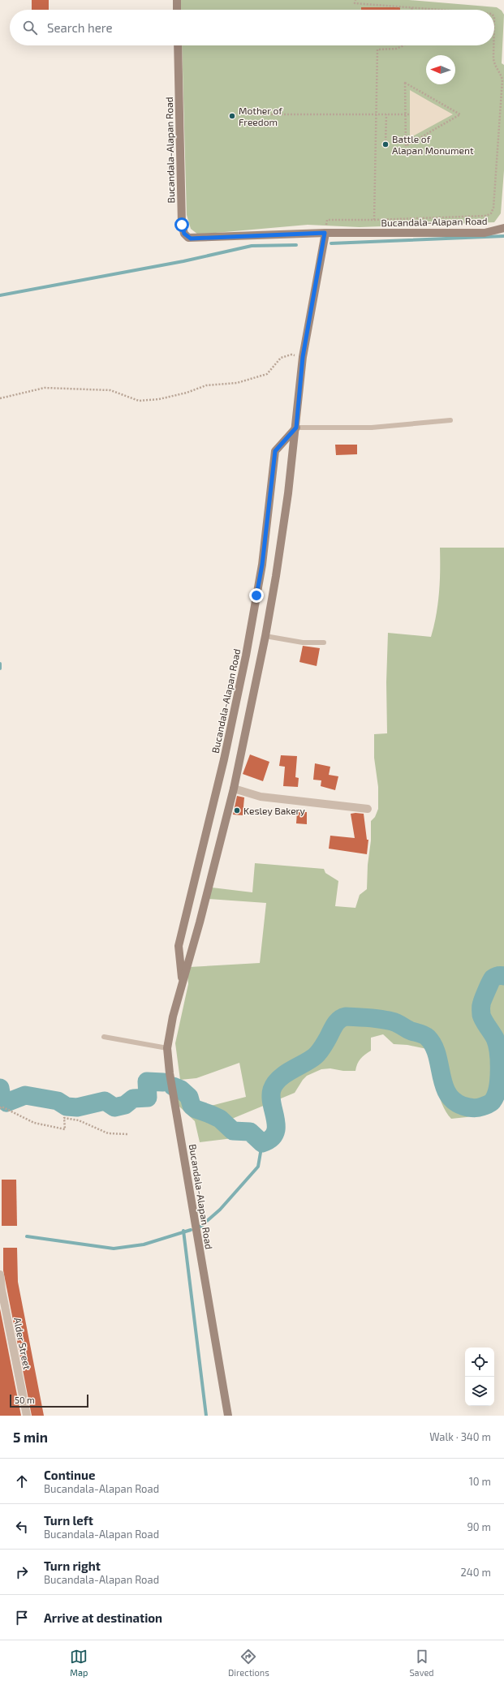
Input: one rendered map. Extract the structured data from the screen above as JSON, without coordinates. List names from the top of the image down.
{
  "streets": {
    "main road": ["Bucandala-Alapan Road"],
    "street": ["Alder Street"]
  },
  "places": ["Mother of Freedom", "Battle of Alapan Monument", "Kesley Bakery"],
  "scale_bar": "50 m",
  "north": "left",
  "page": {
    "search": "Search here",
    "scale": "50 m",
    "heading": ["5 min", "Walk · 340 m"],
    "list": [
      ["Continue", "Bucandala-Alapan Road", "10 m"],
      ["Turn left", "Bucandala-Alapan Road", "90 m"],
      ["Turn right", "Bucandala-Alapan Road", "240 m"],
      "Arrive at destination"
    ],
    "nav": ["Map", "Directions", "Saved"]
  }
}
